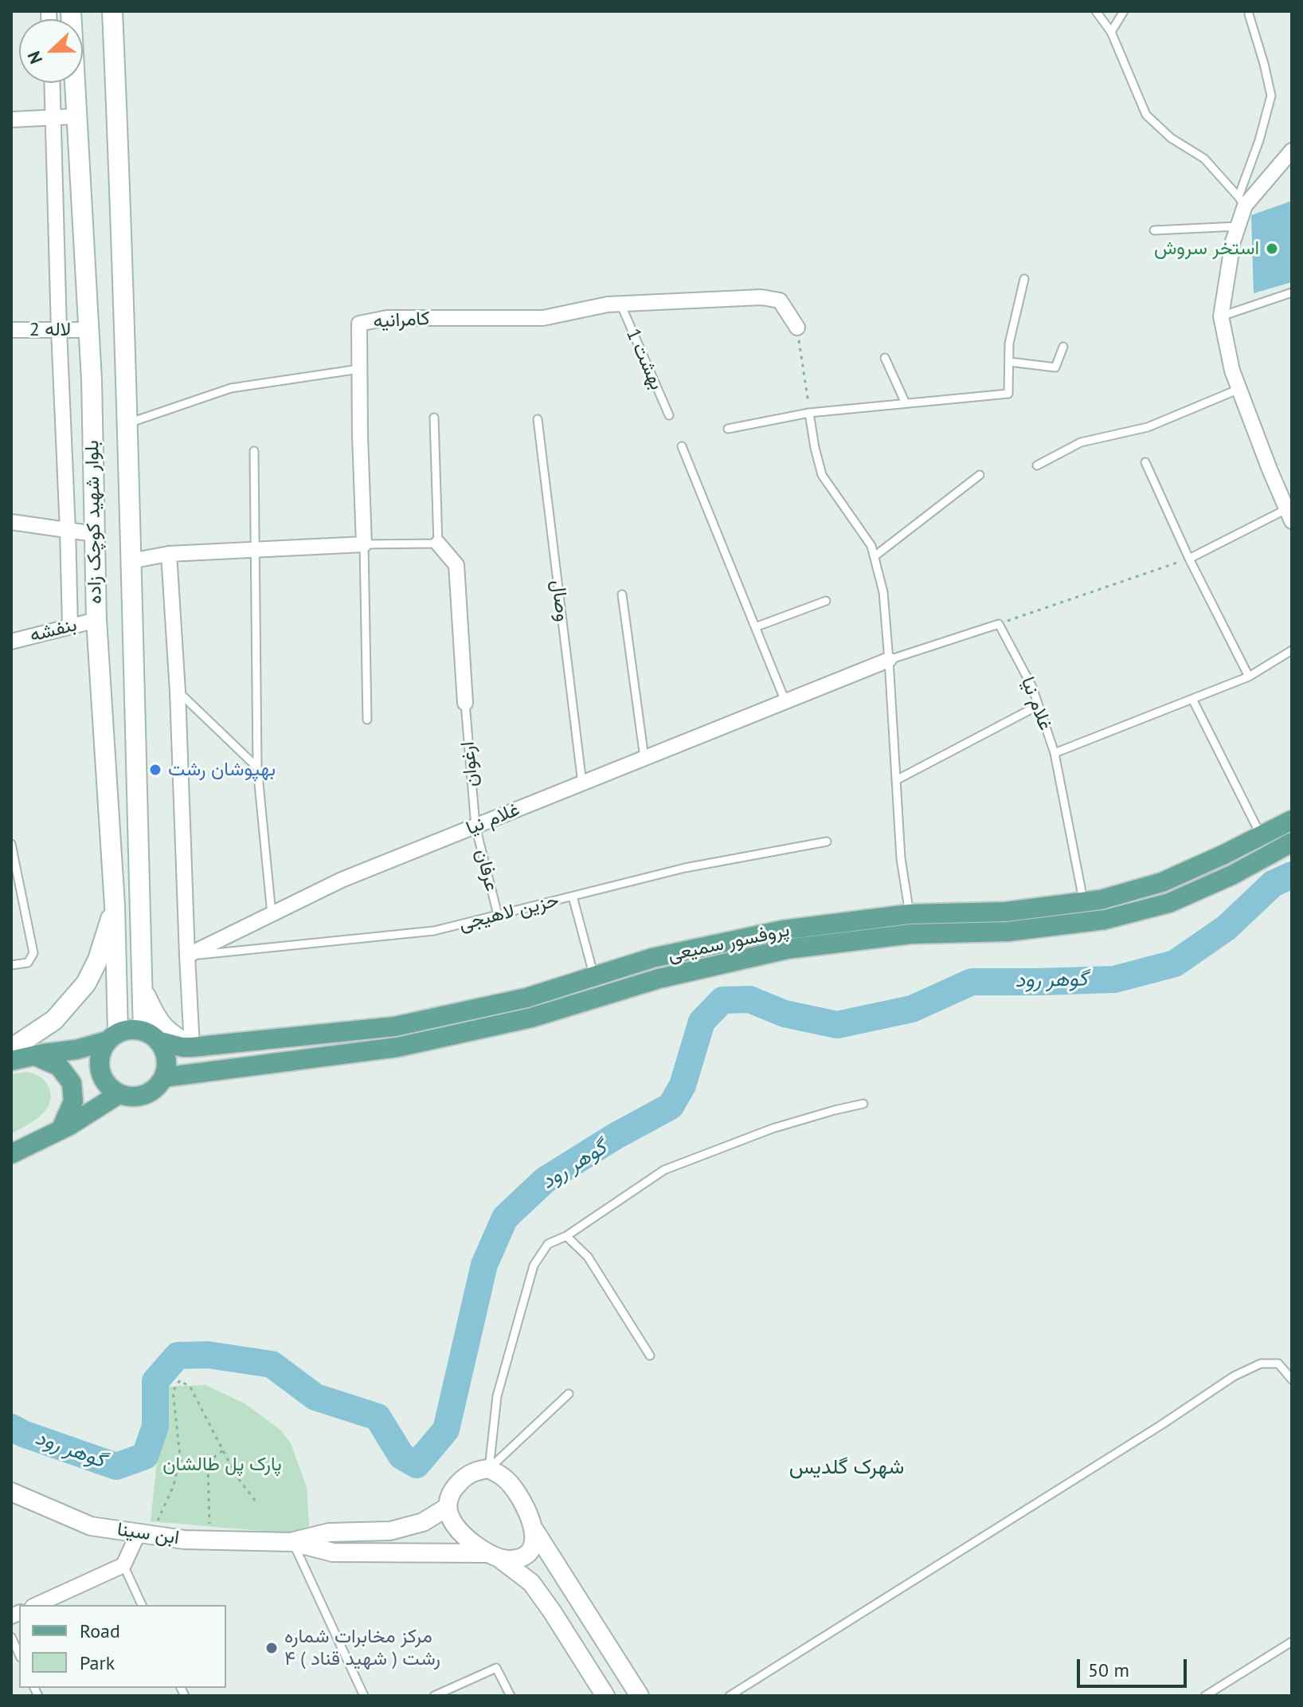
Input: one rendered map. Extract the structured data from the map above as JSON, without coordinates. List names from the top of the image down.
{
  "streets": {
    "main road": ["بلوار شهید کوچک زاده", "پروفسور سمیعی"],
    "street": [
      "کامرانیه",
      "لاله 2",
      "بنفشه",
      "غلام نیا",
      "ابن سینا"
    ],
    "lane": [
      "بهشت 1",
      "وصال",
      "ارغوان",
      "عرفان",
      "حزین لاهیجی"
    ]
  },
  "crossings": [
    ["کامرانیه", "بهشت 1"],
    ["لاله 2", "بلوار شهید کوچک زاده"],
    ["بلوار شهید کوچک زاده", "بنفشه"],
    ["بلوار شهید کوچک زاده", "پروفسور سمیعی"],
    ["وصال", "غلام نیا"],
    ["غلام نیا", "ارغوان"],
    ["غلام نیا", "عرفان"],
    ["غلام نیا", "حزین لاهیجی"],
    ["غلام نیا", "پروفسور سمیعی"],
    ["ارغوان", "عرفان"],
    ["عرفان", "حزین لاهیجی"]
  ],
  "districts": ["شهرک گلدیس"],
  "water": ["گوهر رود"],
  "parks": ["پارک پل طالشان"],
  "places": ["استخر سروش", "بهپوشان رشت", "مرکز مخابرات شماره ۴ رشت ( شهید قناد )"],
  "legend": ["Road", "Park"],
  "scale_bar": "50 m",
  "north": "left"
}
